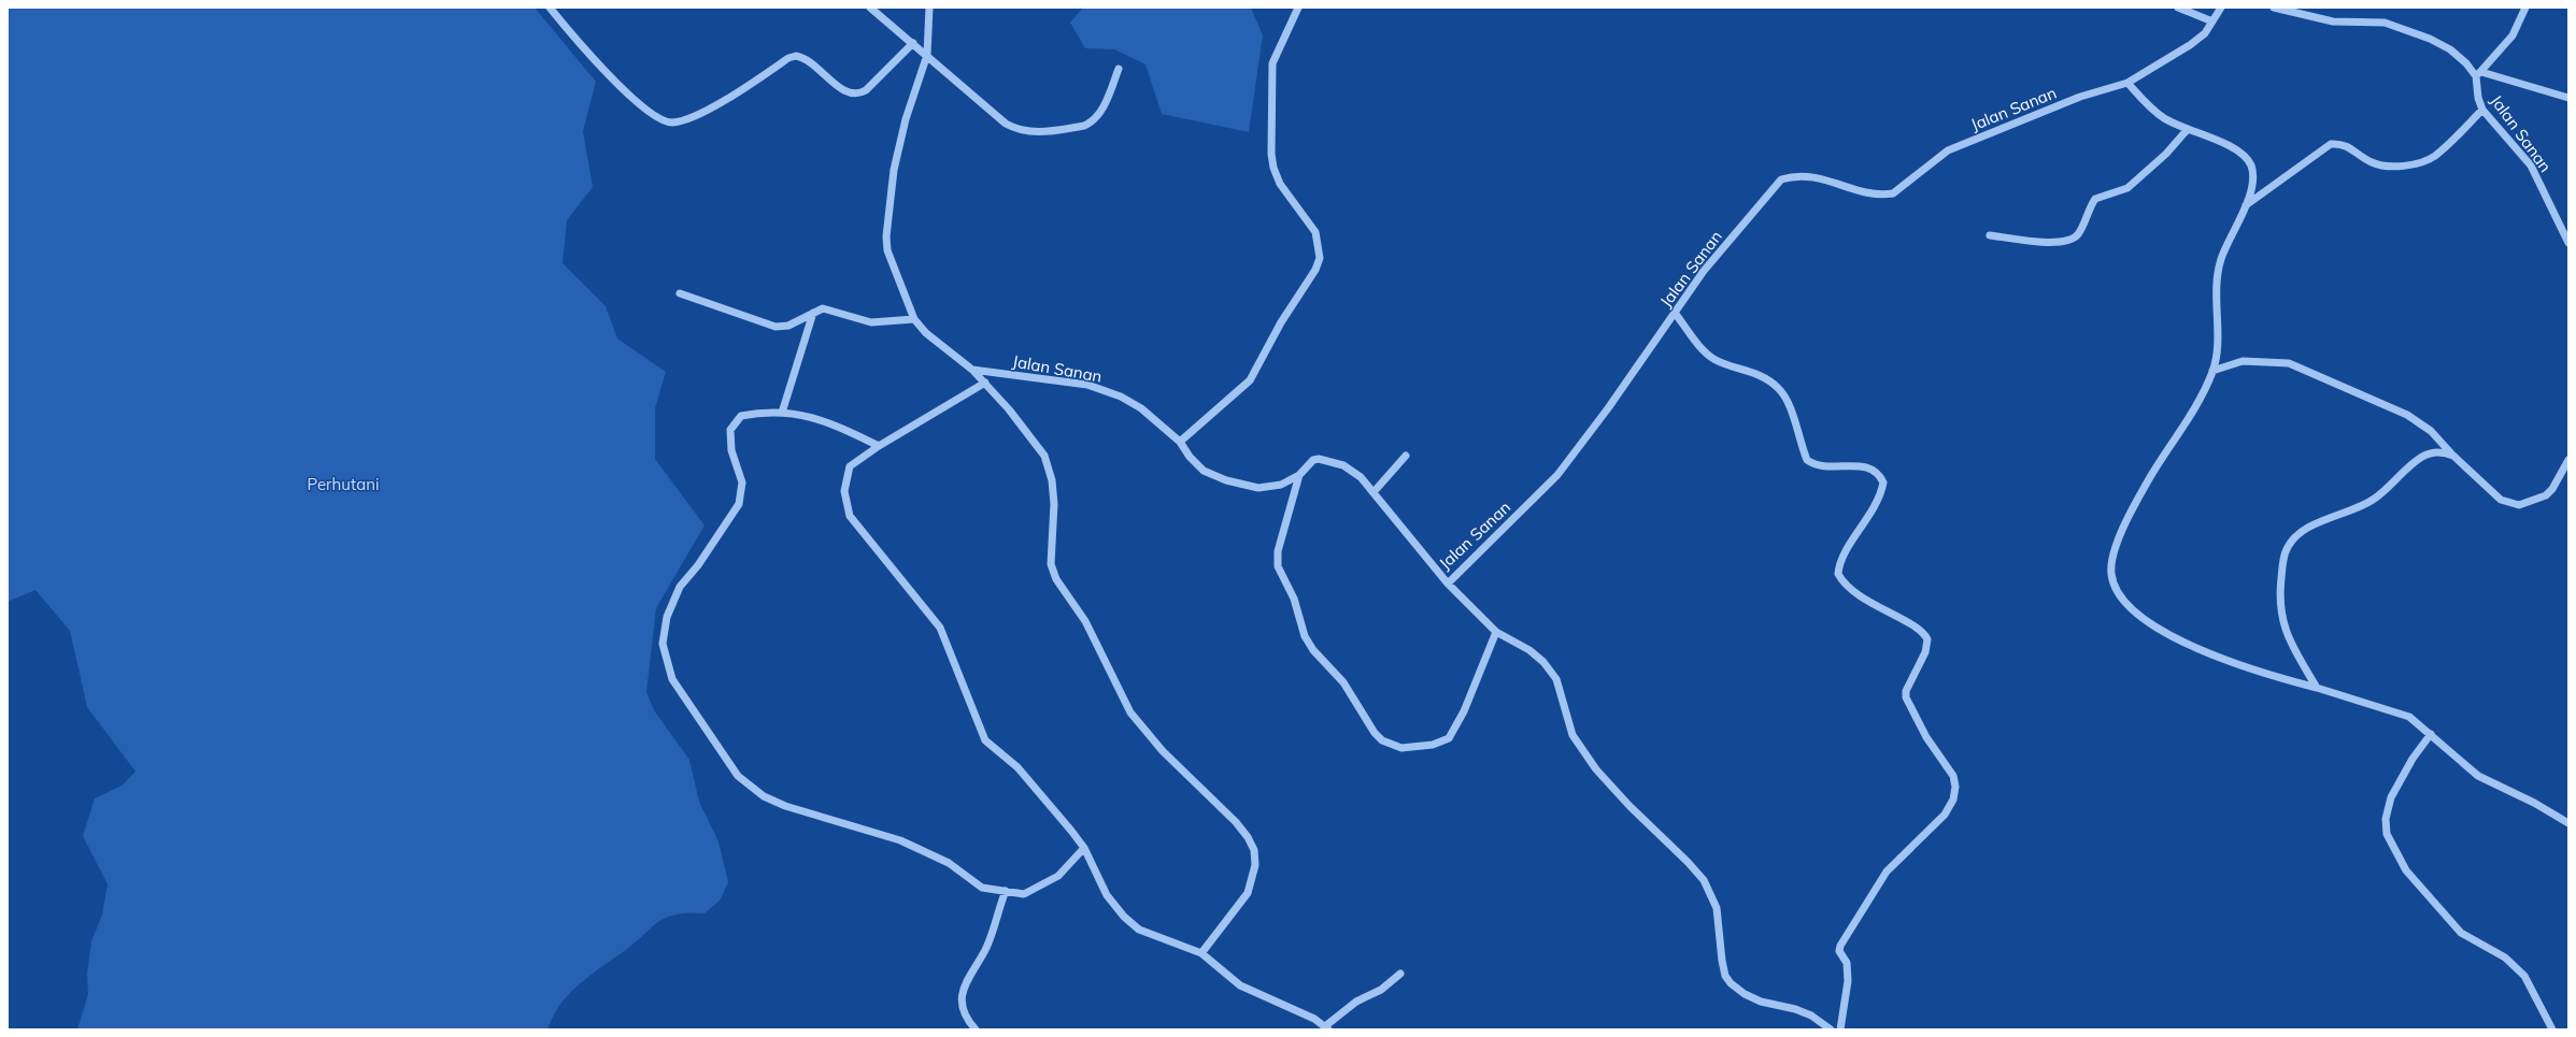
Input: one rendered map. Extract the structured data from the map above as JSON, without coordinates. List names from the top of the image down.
{
  "streets": {
    "street": ["Jalan Sanan"]
  },
  "parks": ["Perhutani"]
}
